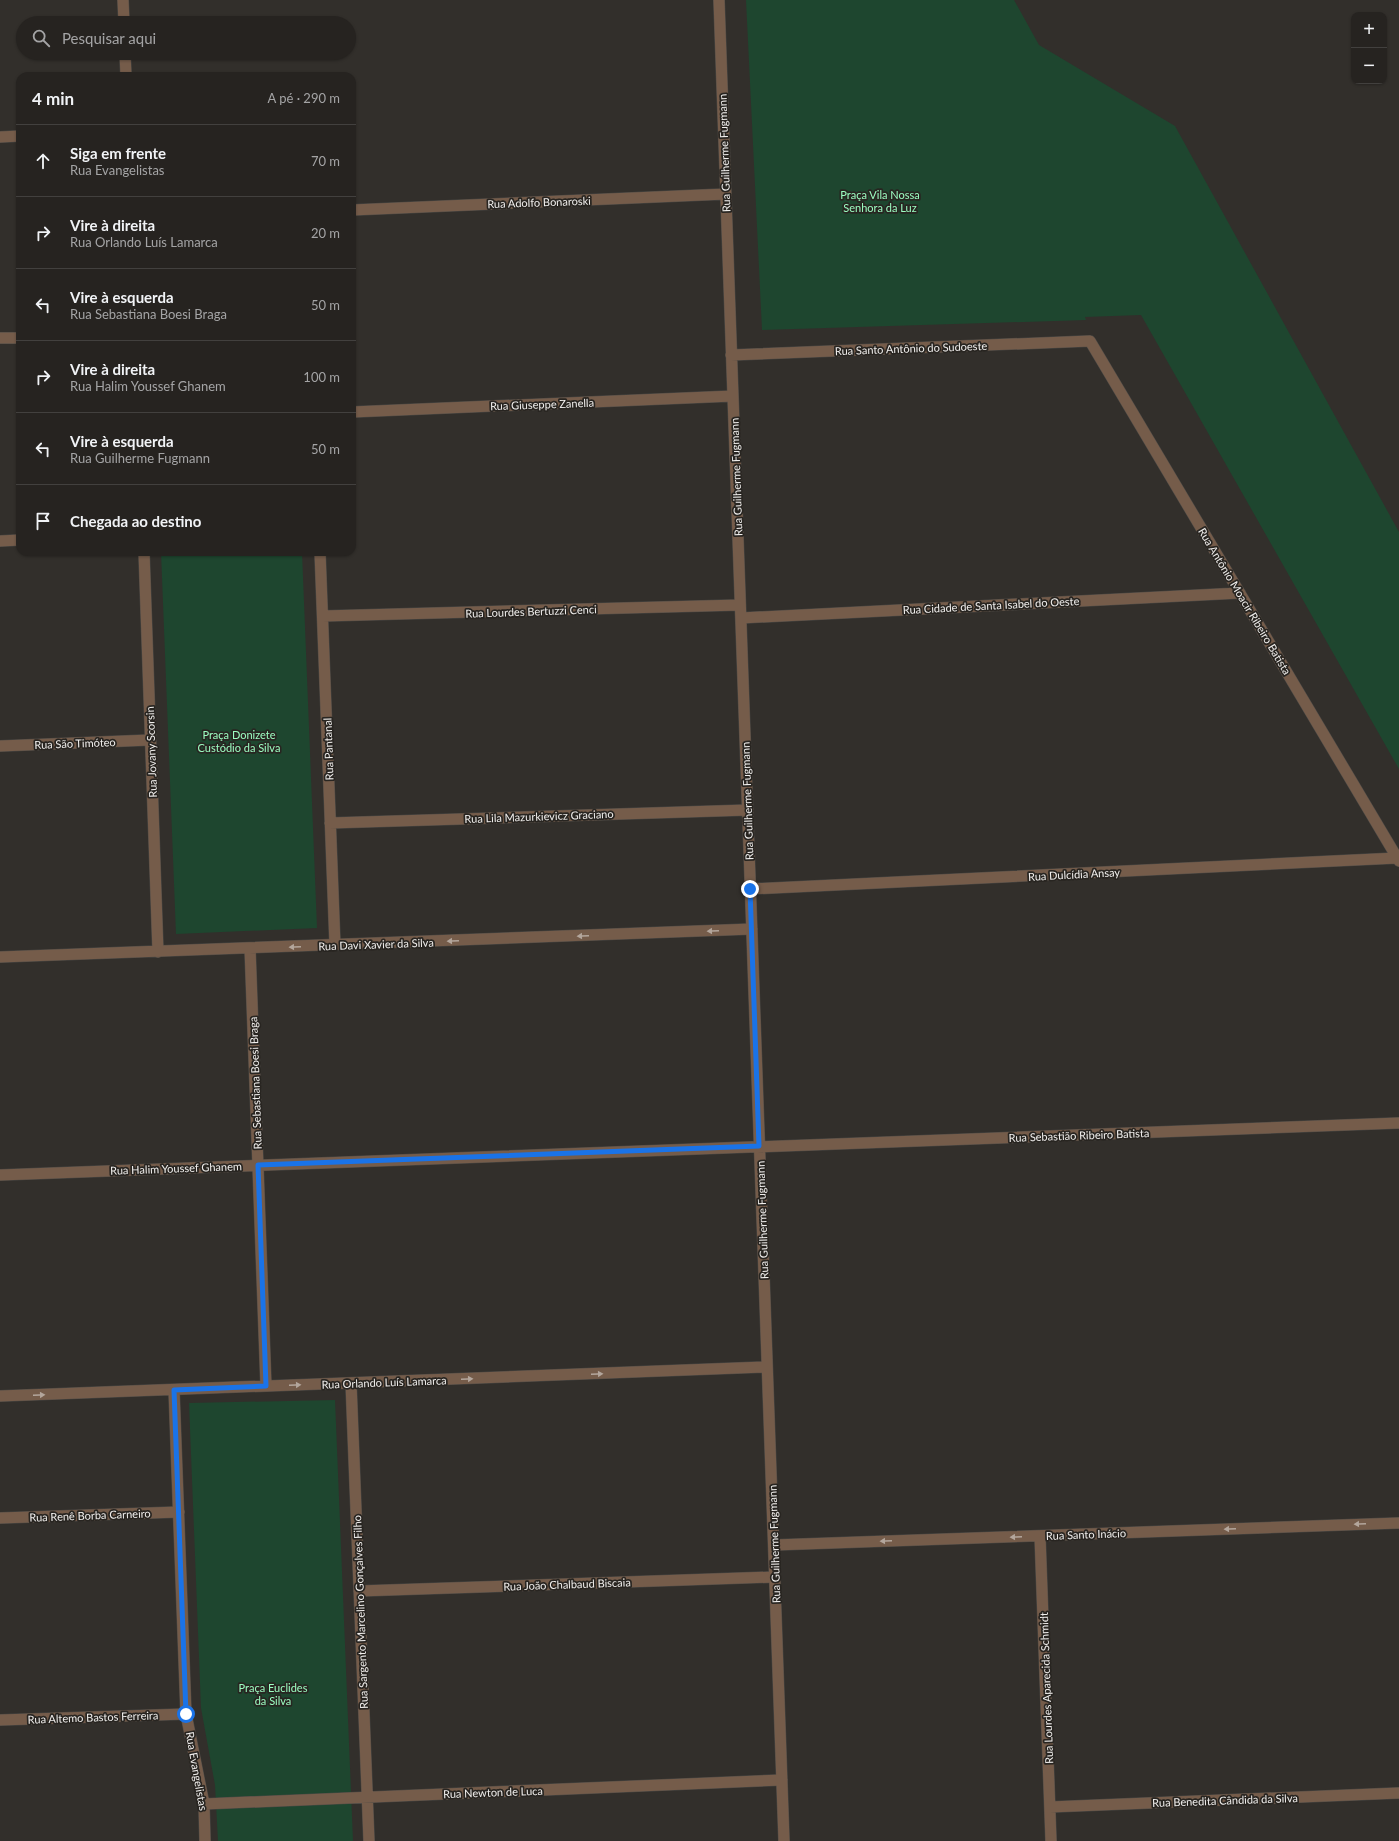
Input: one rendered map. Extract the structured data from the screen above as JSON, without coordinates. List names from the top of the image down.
{
  "streets": {
    "street": [
      "Rua Guilherme Fugmann",
      "Rua Adolfo Bonaroski",
      "Rua Santo Antônio do Sudoeste",
      "Rua Giuseppe Zanella",
      "Rua Antônio Moacir Ribeiro Batista",
      "Rua Cidade de Santa Isabel do Oeste",
      "Rua Lourdes Bertuzzi Cenci",
      "Rua São Timóteo",
      "Rua Pantanal",
      "Rua Jovany Scorsin",
      "Rua Lila Mazurkievicz Graciano",
      "Rua Dulcídia Ansay",
      "Rua Davi Xavier da Silva",
      "Rua Sebastiana Boesi Braga",
      "Rua Sebastião Ribeiro Batista",
      "Rua Halim Youssef Ghanem",
      "Rua Orlando Luís Lamarca",
      "Rua Renê Borba Carneiro",
      "Rua Santo Inácio",
      "Rua João Chalbaud Biscaia",
      "Rua Sargento Marcelino Gonçalves Filho",
      "Rua Lourdes Aparecida Schmidt",
      "Rua Altemo Bastos Ferreira",
      "Rua Evangelistas",
      "Rua Newton de Luca",
      "Rua Benedita Cândida da Silva"
    ]
  },
  "crossings": [
    ["Rua Guilherme Fugmann", "Rua Adolfo Bonaroski"],
    ["Rua Guilherme Fugmann", "Rua Santo Antônio do Sudoeste"],
    ["Rua Guilherme Fugmann", "Rua Giuseppe Zanella"],
    ["Rua Guilherme Fugmann", "Rua Cidade de Santa Isabel do Oeste"],
    ["Rua Guilherme Fugmann", "Rua Lourdes Bertuzzi Cenci"],
    ["Rua Guilherme Fugmann", "Rua Lila Mazurkievicz Graciano"],
    ["Rua Guilherme Fugmann", "Rua Dulcídia Ansay"],
    ["Rua Guilherme Fugmann", "Rua Davi Xavier da Silva"],
    ["Rua Guilherme Fugmann", "Rua Sebastião Ribeiro Batista"],
    ["Rua Guilherme Fugmann", "Rua Halim Youssef Ghanem"],
    ["Rua Guilherme Fugmann", "Rua Orlando Luís Lamarca"],
    ["Rua Guilherme Fugmann", "Rua Santo Inácio"],
    ["Rua Guilherme Fugmann", "Rua João Chalbaud Biscaia"],
    ["Rua Guilherme Fugmann", "Rua Newton de Luca"],
    ["Rua Santo Antônio do Sudoeste", "Rua Antônio Moacir Ribeiro Batista"],
    ["Rua Antônio Moacir Ribeiro Batista", "Rua Cidade de Santa Isabel do Oeste"],
    ["Rua Antônio Moacir Ribeiro Batista", "Rua Dulcídia Ansay"],
    ["Rua Lourdes Bertuzzi Cenci", "Rua Pantanal"],
    ["Rua São Timóteo", "Rua Jovany Scorsin"],
    ["Rua Pantanal", "Rua Lila Mazurkievicz Graciano"],
    ["Rua Pantanal", "Rua Davi Xavier da Silva"],
    ["Rua Jovany Scorsin", "Rua Davi Xavier da Silva"],
    ["Rua Davi Xavier da Silva", "Rua Sebastiana Boesi Braga"],
    ["Rua Sebastiana Boesi Braga", "Rua Halim Youssef Ghanem"],
    ["Rua Sebastiana Boesi Braga", "Rua Orlando Luís Lamarca"],
    ["Rua Sebastião Ribeiro Batista", "Rua Halim Youssef Ghanem"],
    ["Rua Orlando Luís Lamarca", "Rua Sargento Marcelino Gonçalves Filho"],
    ["Rua Orlando Luís Lamarca", "Rua Evangelistas"],
    ["Rua Renê Borba Carneiro", "Rua Evangelistas"],
    ["Rua Santo Inácio", "Rua Lourdes Aparecida Schmidt"],
    ["Rua João Chalbaud Biscaia", "Rua Sargento Marcelino Gonçalves Filho"],
    ["Rua Sargento Marcelino Gonçalves Filho", "Rua Newton de Luca"],
    ["Rua Lourdes Aparecida Schmidt", "Rua Benedita Cândida da Silva"],
    ["Rua Altemo Bastos Ferreira", "Rua Evangelistas"],
    ["Rua Evangelistas", "Rua Newton de Luca"]
  ],
  "one_way": ["Rua Davi Xavier da Silva", "Rua Orlando Luís Lamarca", "Rua Santo Inácio"],
  "parks": ["Praça Vila Nossa Senhora da Luz", "Praça Donizete Custódio da Silva", "Praça Euclides da Silva"],
  "page": {
    "map_buttons": ["+", "−"],
    "search": "Pesquisar aqui",
    "heading": ["4 min", "A pé · 290 m"],
    "list": [
      ["Siga em frente", "Rua Evangelistas", "70 m"],
      ["Vire à direita", "Rua Orlando Luís Lamarca", "20 m"],
      ["Vire à esquerda", "Rua Sebastiana Boesi Braga", "50 m"],
      ["Vire à direita", "Rua Halim Youssef Ghanem", "100 m"],
      ["Vire à esquerda", "Rua Guilherme Fugmann", "50 m"],
      "Chegada ao destino"
    ]
  }
}
